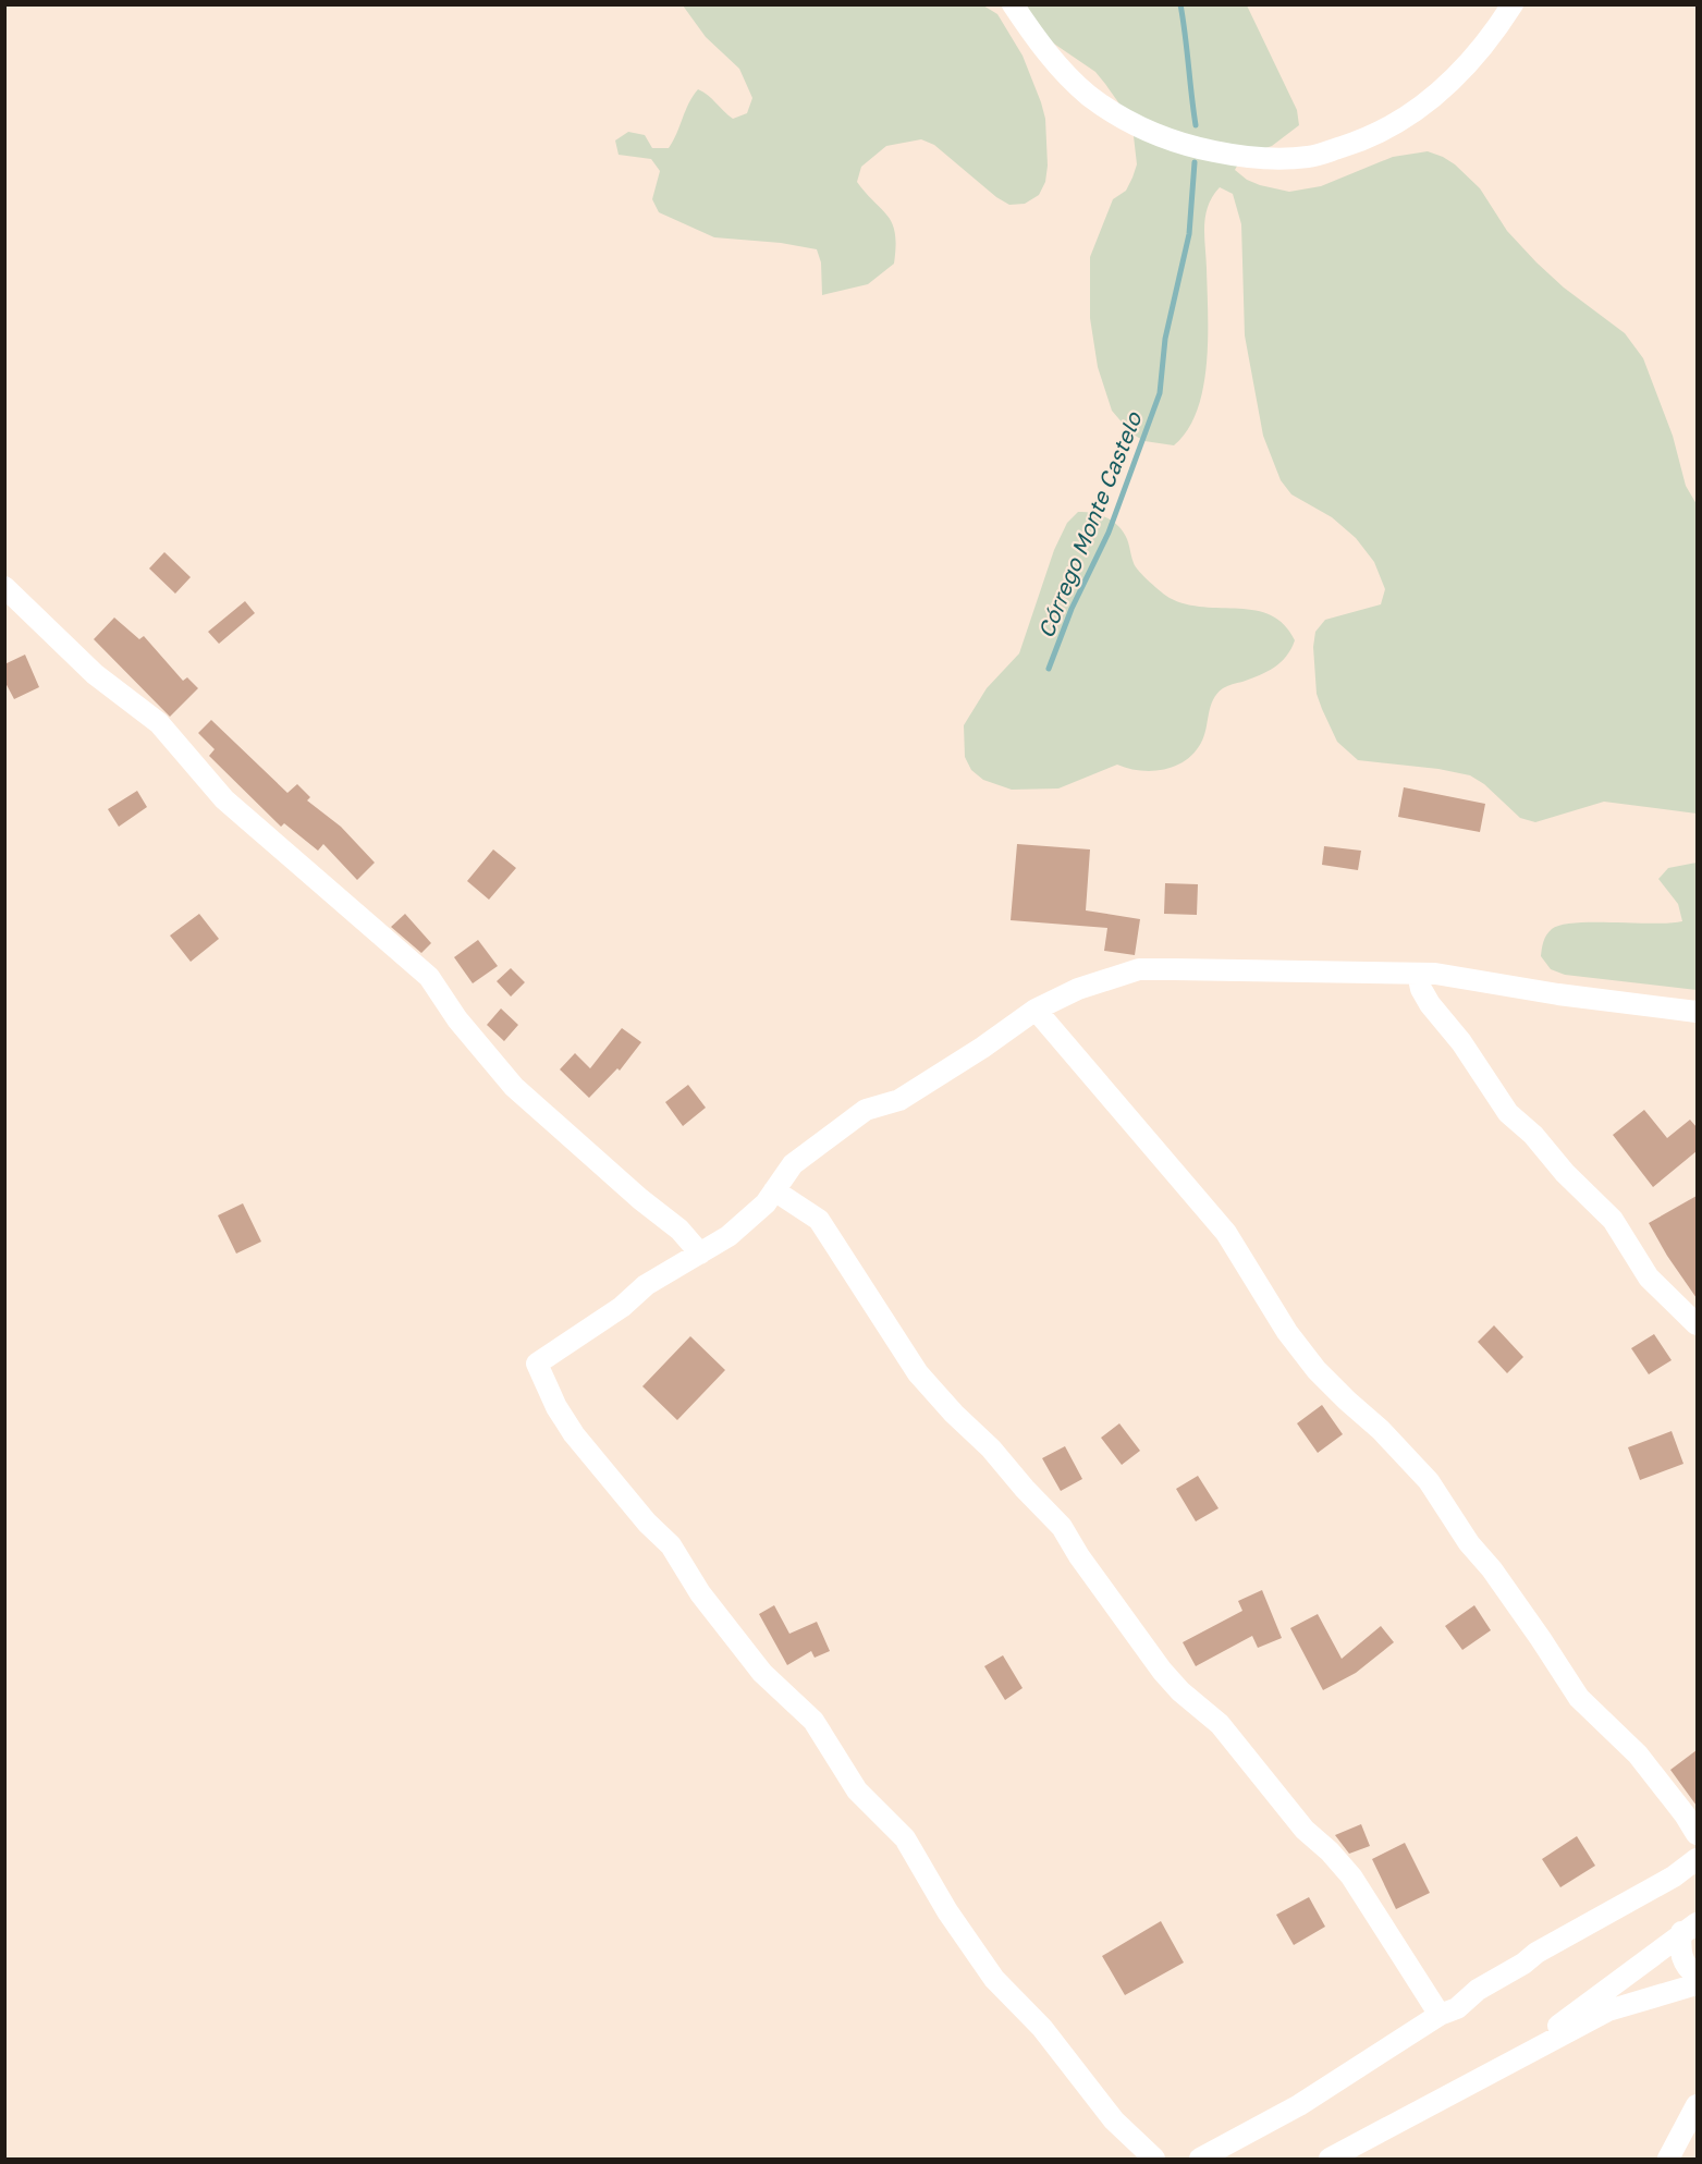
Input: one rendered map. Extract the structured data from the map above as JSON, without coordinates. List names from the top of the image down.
{
  "water": ["Córrego Monte Castelo"]
}
